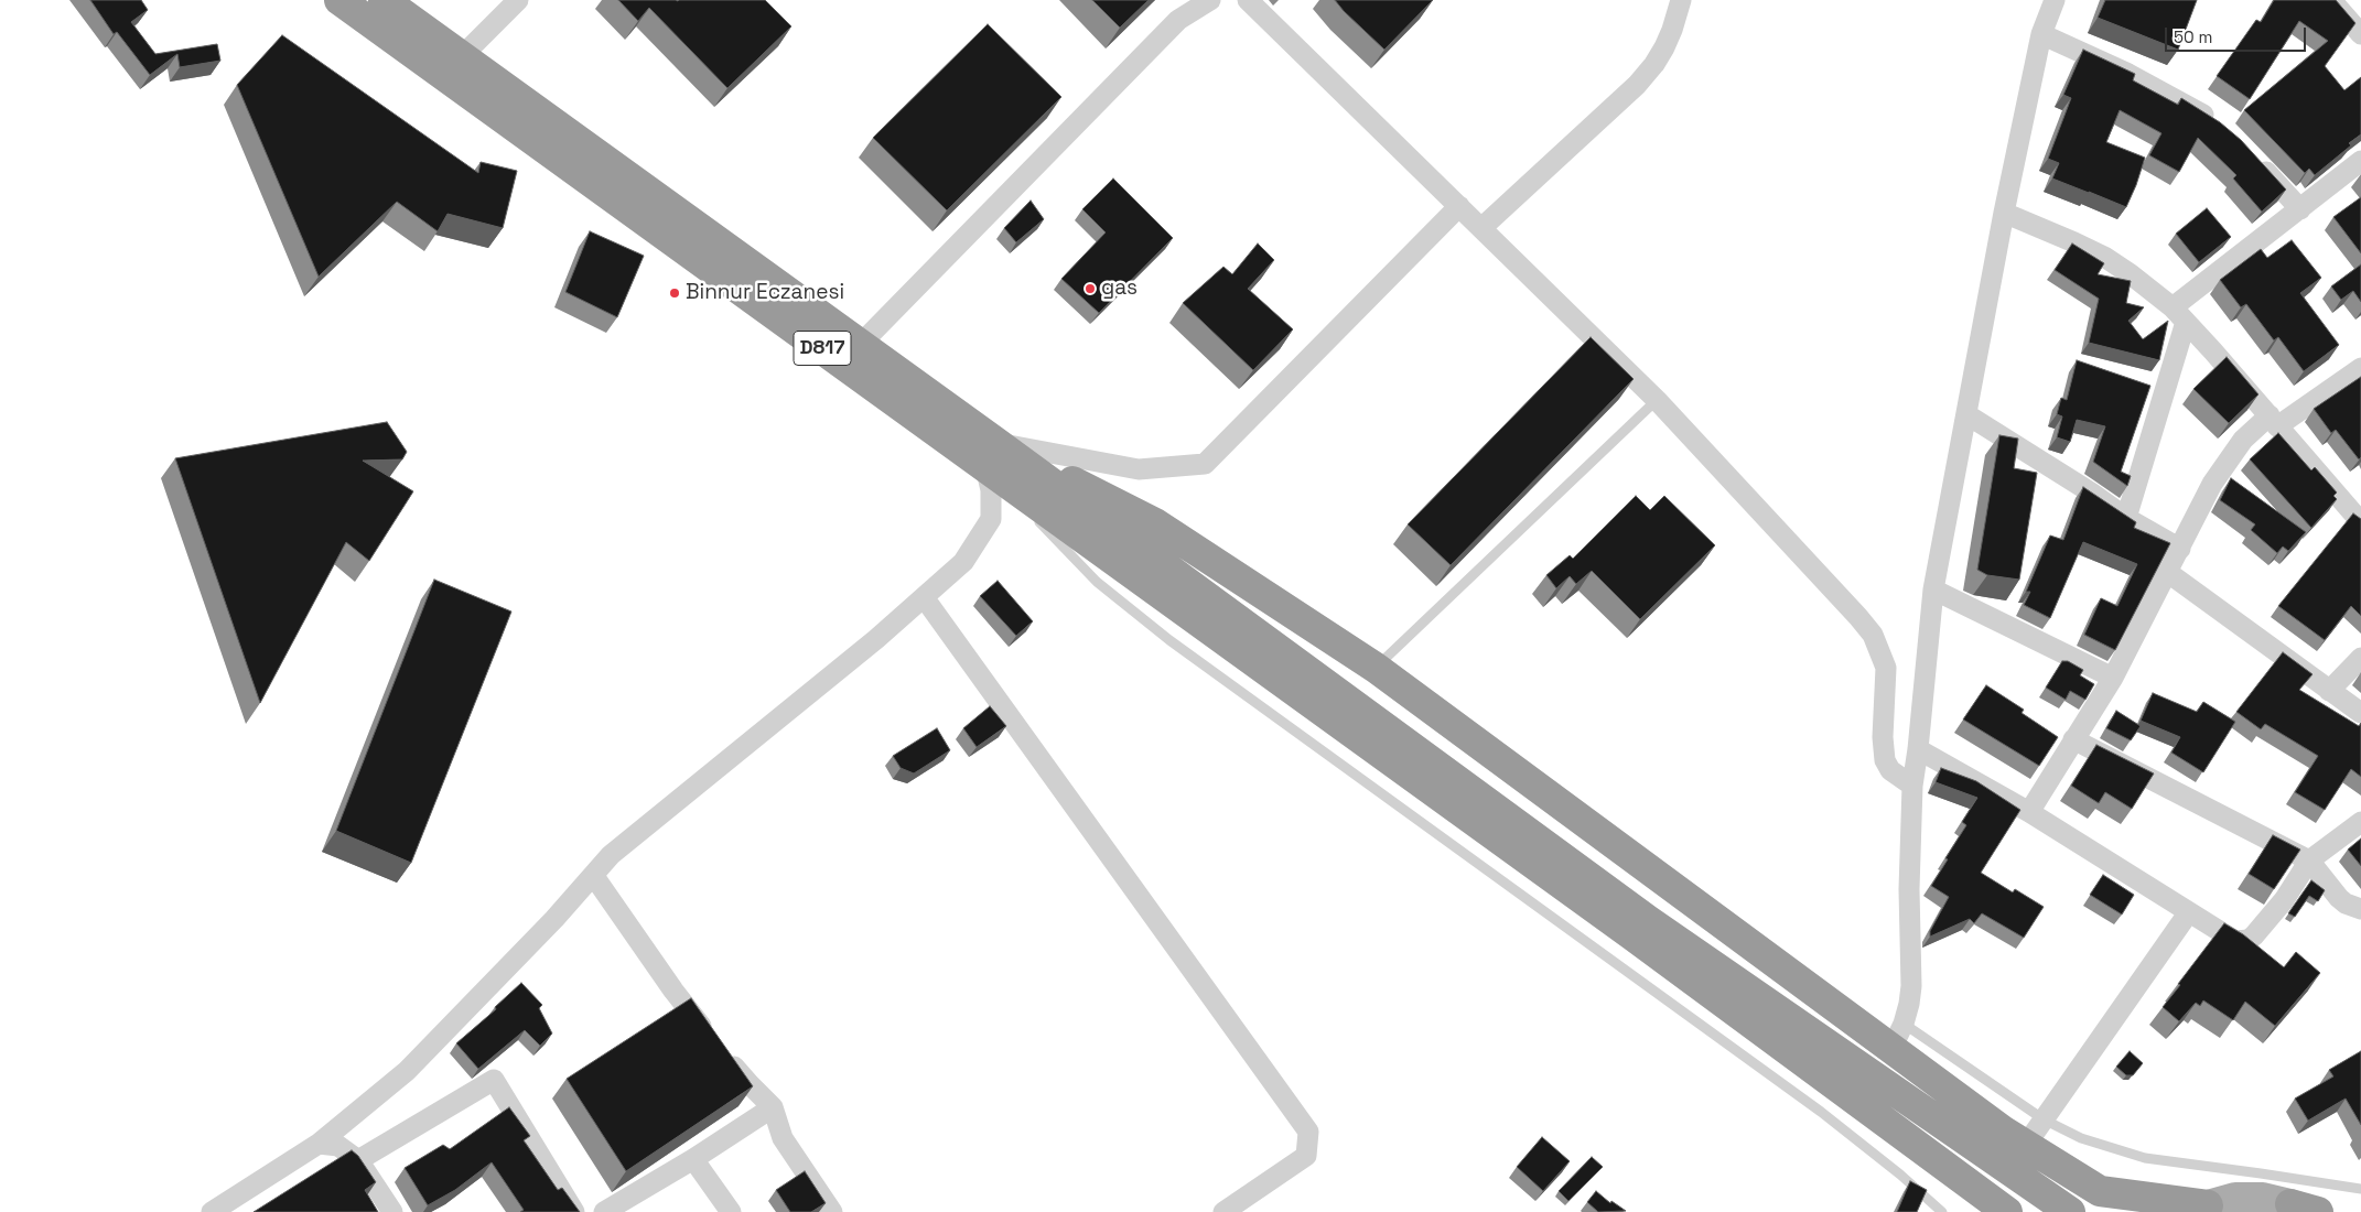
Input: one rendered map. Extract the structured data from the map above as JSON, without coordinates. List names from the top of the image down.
{
  "streets": {
    "highway": ["D817"]
  },
  "places": ["gas", "Binnur Eczanesi"],
  "scale_bar": "50 m"
}
